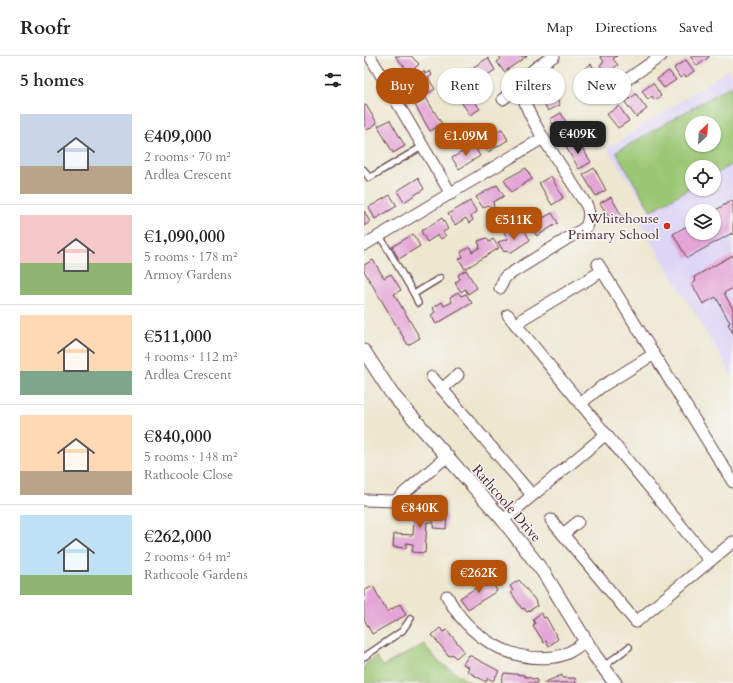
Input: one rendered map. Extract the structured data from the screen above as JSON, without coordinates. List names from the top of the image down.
{
  "streets": {
    "street": ["Rathcoole Drive"]
  },
  "places": ["Whitehouse Primary School"],
  "north": "top right",
  "page": {
    "header": "Roofr",
    "nav": ["Map", "Directions", "Saved"],
    "heading": "5 homes",
    "chip": [
      "Buy",
      "Rent",
      "Filters",
      "New"
    ],
    "list": [
      {
        "name": "€409,000",
        "note": "2 rooms · 70 m² · Ardlea Crescent"
      },
      {
        "name": "€1,090,000",
        "note": "5 rooms · 178 m² · Armoy Gardens"
      },
      {
        "name": "€511,000",
        "note": "4 rooms · 112 m² · Ardlea Crescent"
      },
      {
        "name": "€840,000",
        "note": "5 rooms · 148 m² · Rathcoole Close"
      },
      {
        "name": "€262,000",
        "note": "2 rooms · 64 m² · Rathcoole Gardens"
      }
    ],
    "price": [
      "€409K",
      "€1.09M",
      "€511K",
      "€840K",
      "€262K"
    ]
  }
}
